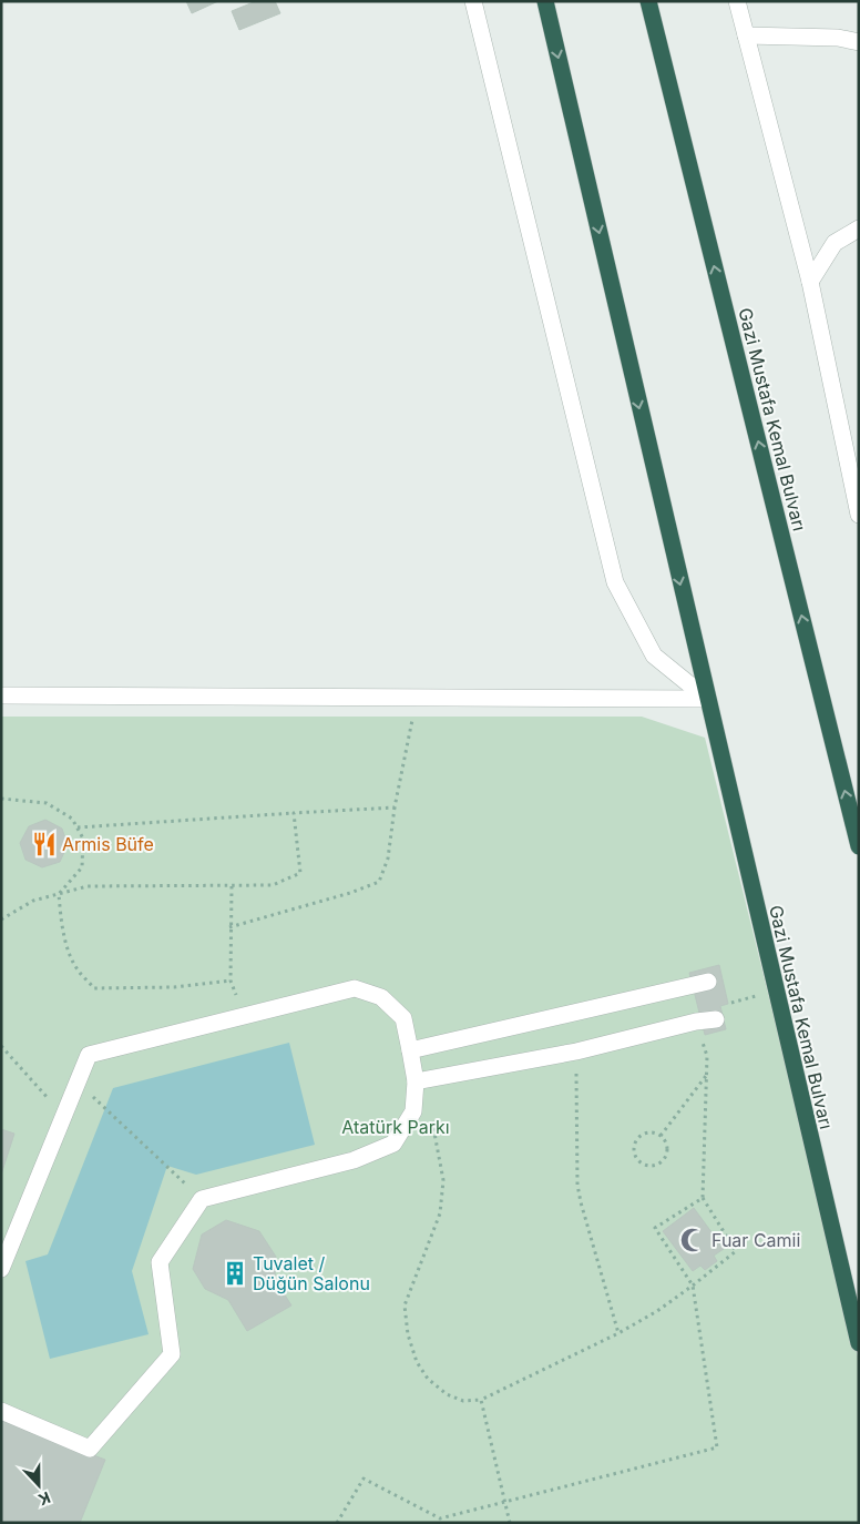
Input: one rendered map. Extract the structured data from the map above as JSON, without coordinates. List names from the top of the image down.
{
  "streets": {
    "highway": ["Gazi Mustafa Kemal Bulvarı"]
  },
  "parks": ["Atatürk Parkı"],
  "places": {
    "restaurant": ["Armis Büfe"],
    "mosque": ["Fuar Camii"],
    "building": ["Tuvalet / Düğün Salonu"]
  },
  "north": "bottom"
}
